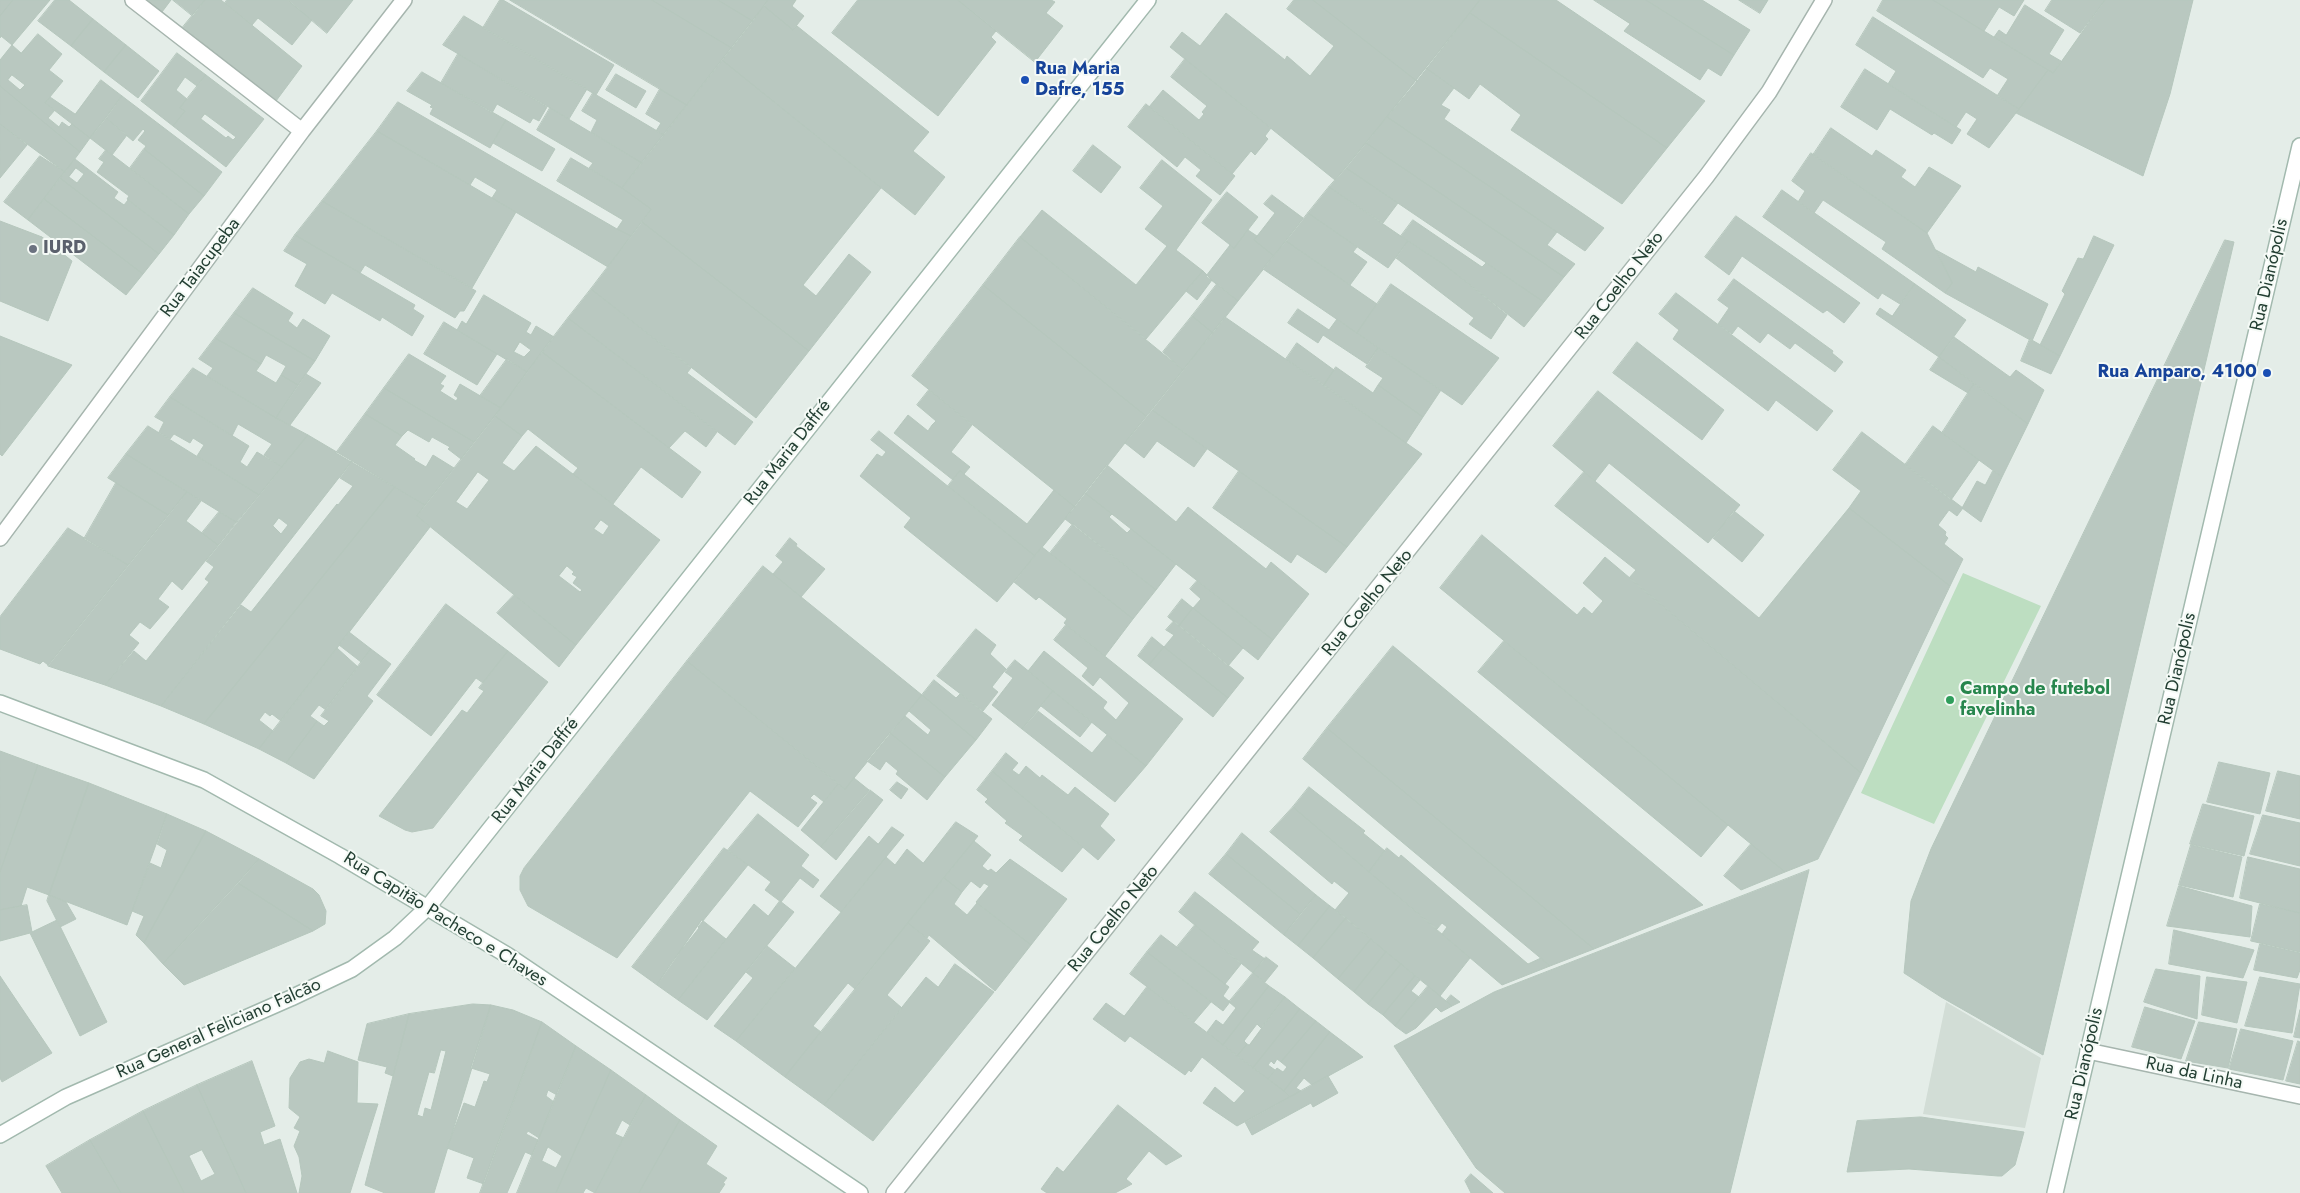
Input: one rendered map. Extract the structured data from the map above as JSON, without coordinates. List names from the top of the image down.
{
  "streets": {
    "street": [
      "Rua Taiacupeba",
      "Rua Dianópolis",
      "Rua Coelho Neto",
      "Rua Maria Daffré",
      "Rua Capitão Pacheco e Chaves",
      "Rua General Feliciano Falcão",
      "Rua da Linha"
    ]
  },
  "crossings": [
    ["Rua Dianópolis", "Rua da Linha"],
    ["Rua Maria Daffré", "Rua Capitão Pacheco e Chaves"],
    ["Rua Maria Daffré", "Rua General Feliciano Falcão"],
    ["Rua Capitão Pacheco e Chaves", "Rua General Feliciano Falcão"]
  ],
  "places": [
    "Rua Maria Dafre, 155",
    "IURD",
    "Rua Amparo, 4100",
    "Campo de futebol favelinha"
  ]
}
